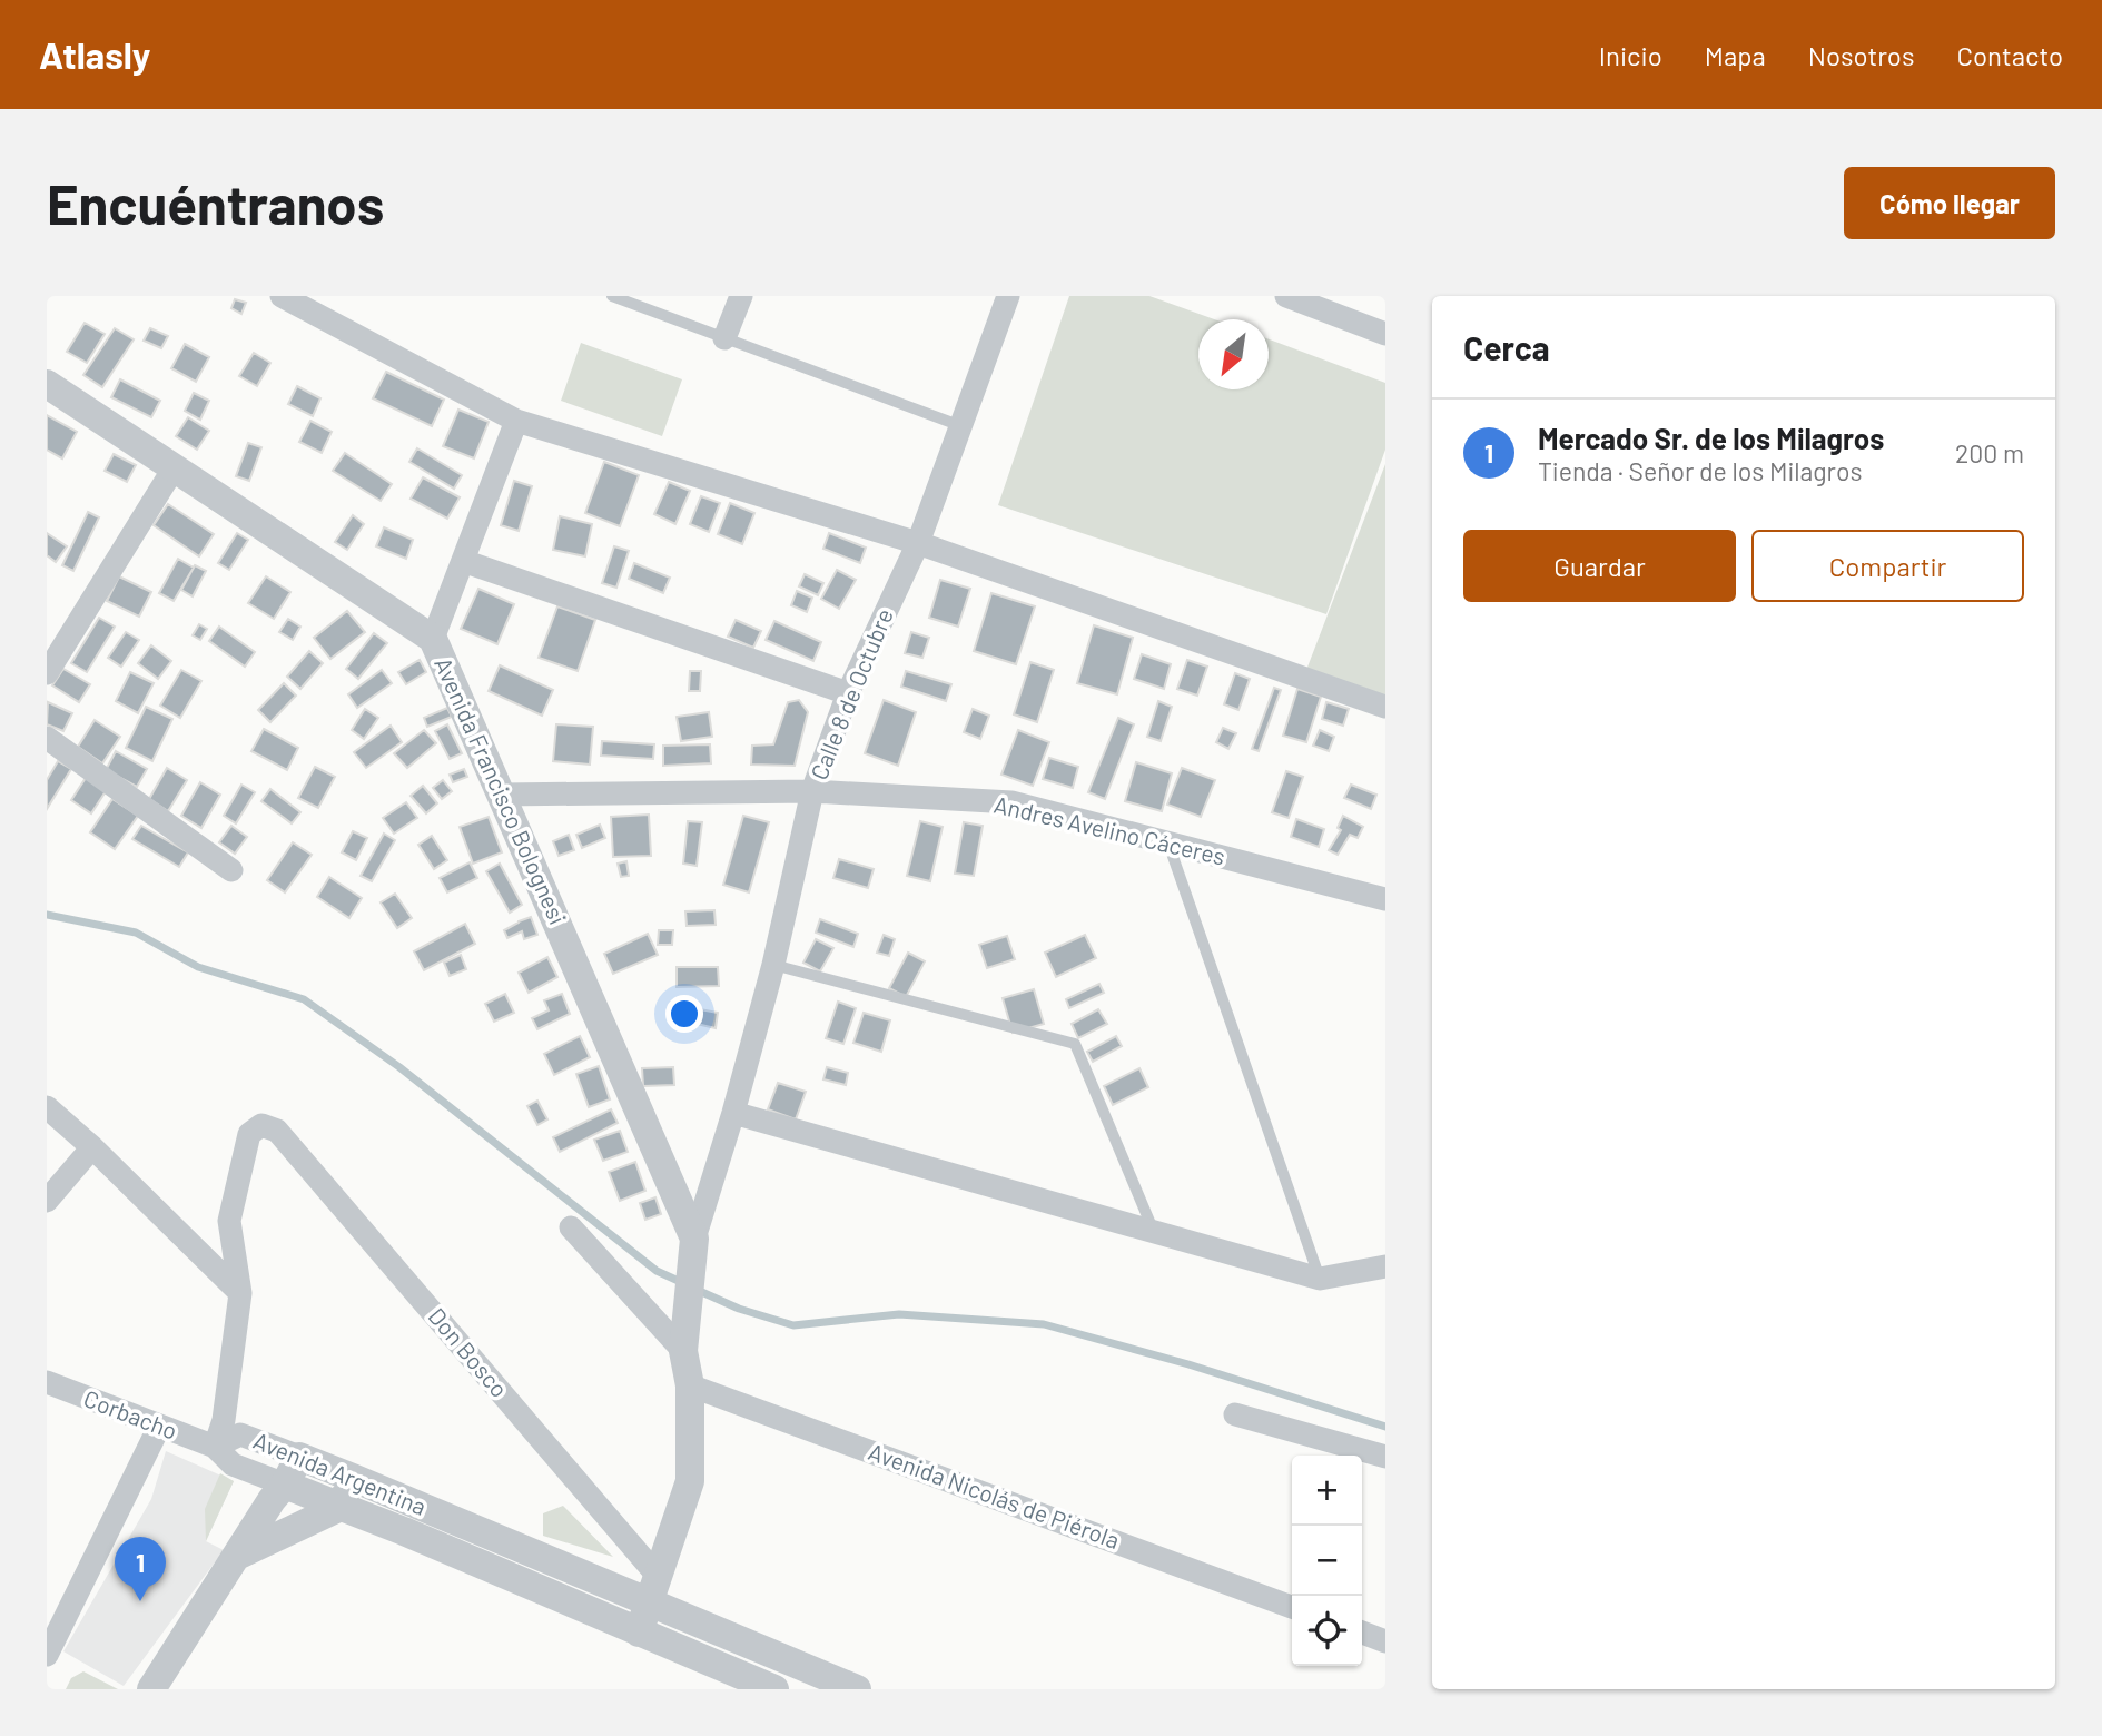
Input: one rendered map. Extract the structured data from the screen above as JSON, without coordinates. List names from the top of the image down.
{
  "streets": {
    "street": [
      "Calle 8 de Octubre",
      "Avenida Francisco Bolognesi",
      "Andres Avelino Cáceres",
      "Don Bosco",
      "Corbacho",
      "Avenida Argentina",
      "Avenida Nicolás de Piérola"
    ]
  },
  "crossings": [
    ["Calle 8 de Octubre", "Avenida Francisco Bolognesi"],
    ["Calle 8 de Octubre", "Andres Avelino Cáceres"],
    ["Avenida Francisco Bolognesi", "Andres Avelino Cáceres"],
    ["Don Bosco", "Avenida Argentina"],
    ["Corbacho", "Avenida Argentina"]
  ],
  "north": "bottom left",
  "page": {
    "header": "Atlasly",
    "nav": [
      "Inicio",
      "Mapa",
      "Nosotros",
      "Contacto"
    ],
    "buttons": [
      "Cómo llegar",
      ["Guardar", "Compartir"]
    ],
    "title": "Encuéntranos",
    "heading": "Cerca",
    "list": [
      {
        "mark": "1",
        "name": "Mercado Sr. de los Milagros",
        "note": "Tienda · Señor de los Milagros",
        "value": "200 m"
      }
    ],
    "map_buttons": ["+", "−"],
    "pins": "1"
  }
}
